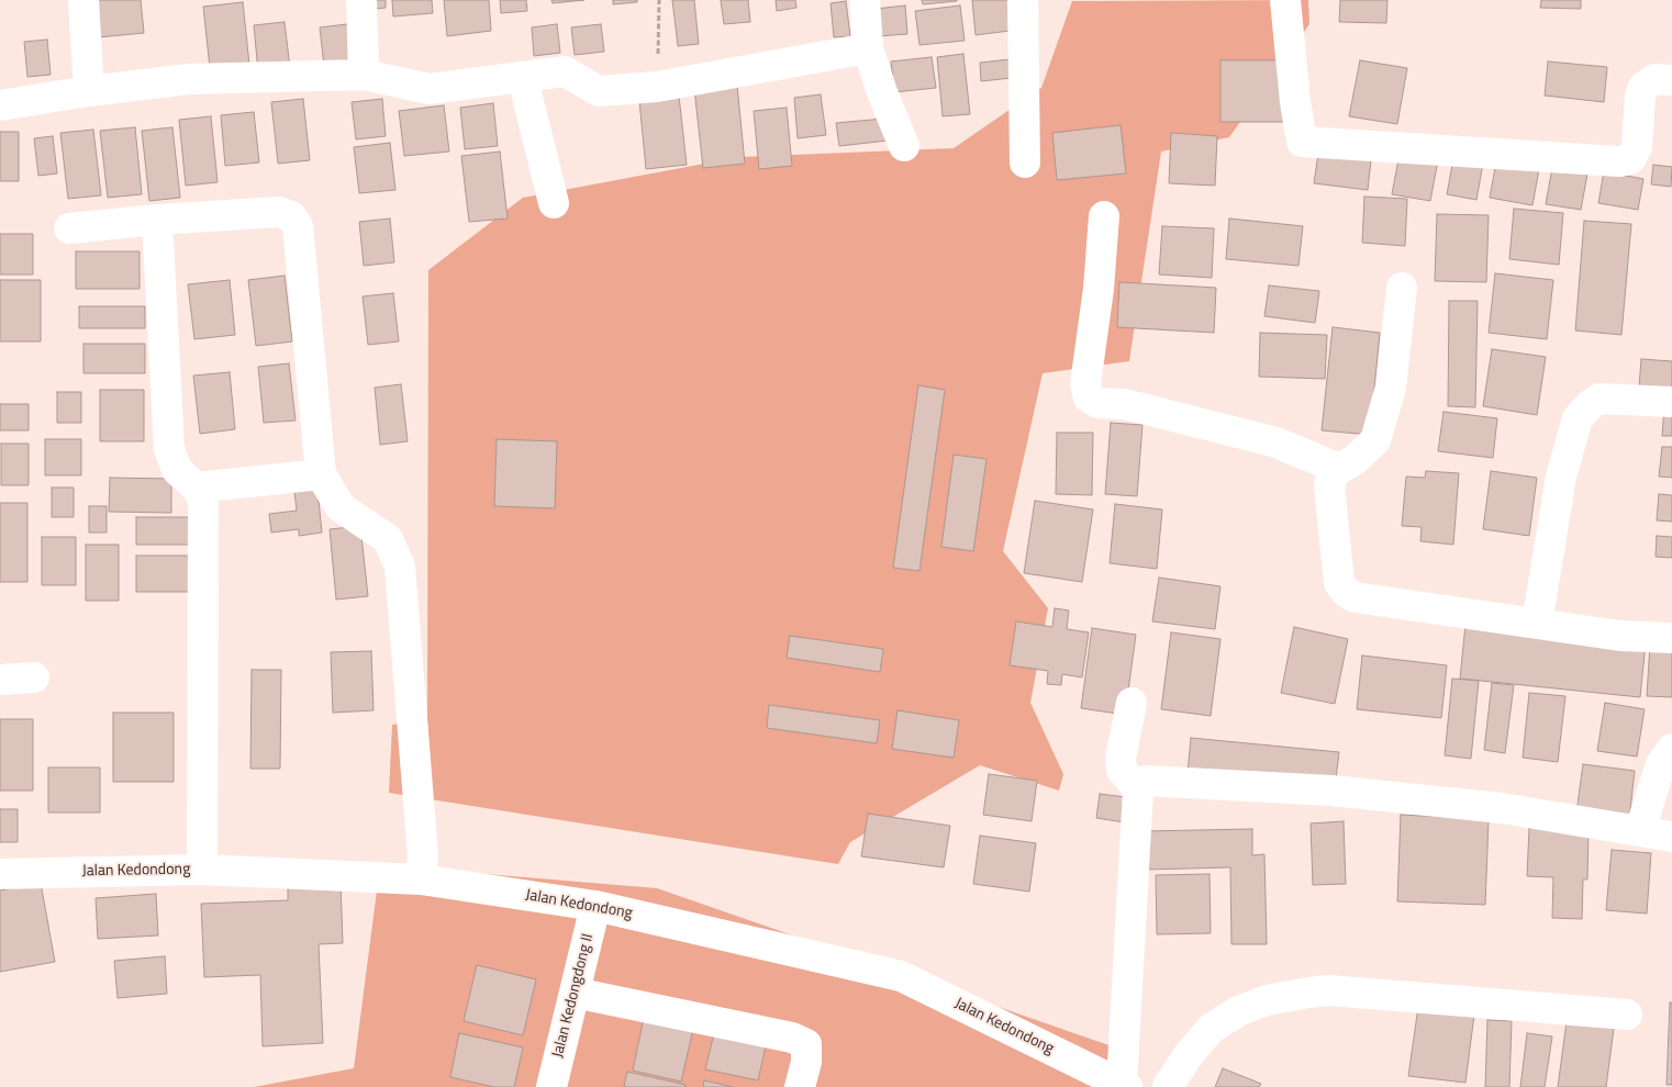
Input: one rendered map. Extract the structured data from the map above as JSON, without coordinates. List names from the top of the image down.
{
  "streets": {
    "street": ["Jalan Kedondong", "Jalan Kedongdong II"]
  },
  "crossings": [
    ["Jalan Kedondong", "Jalan Kedongdong II"]
  ]
}
